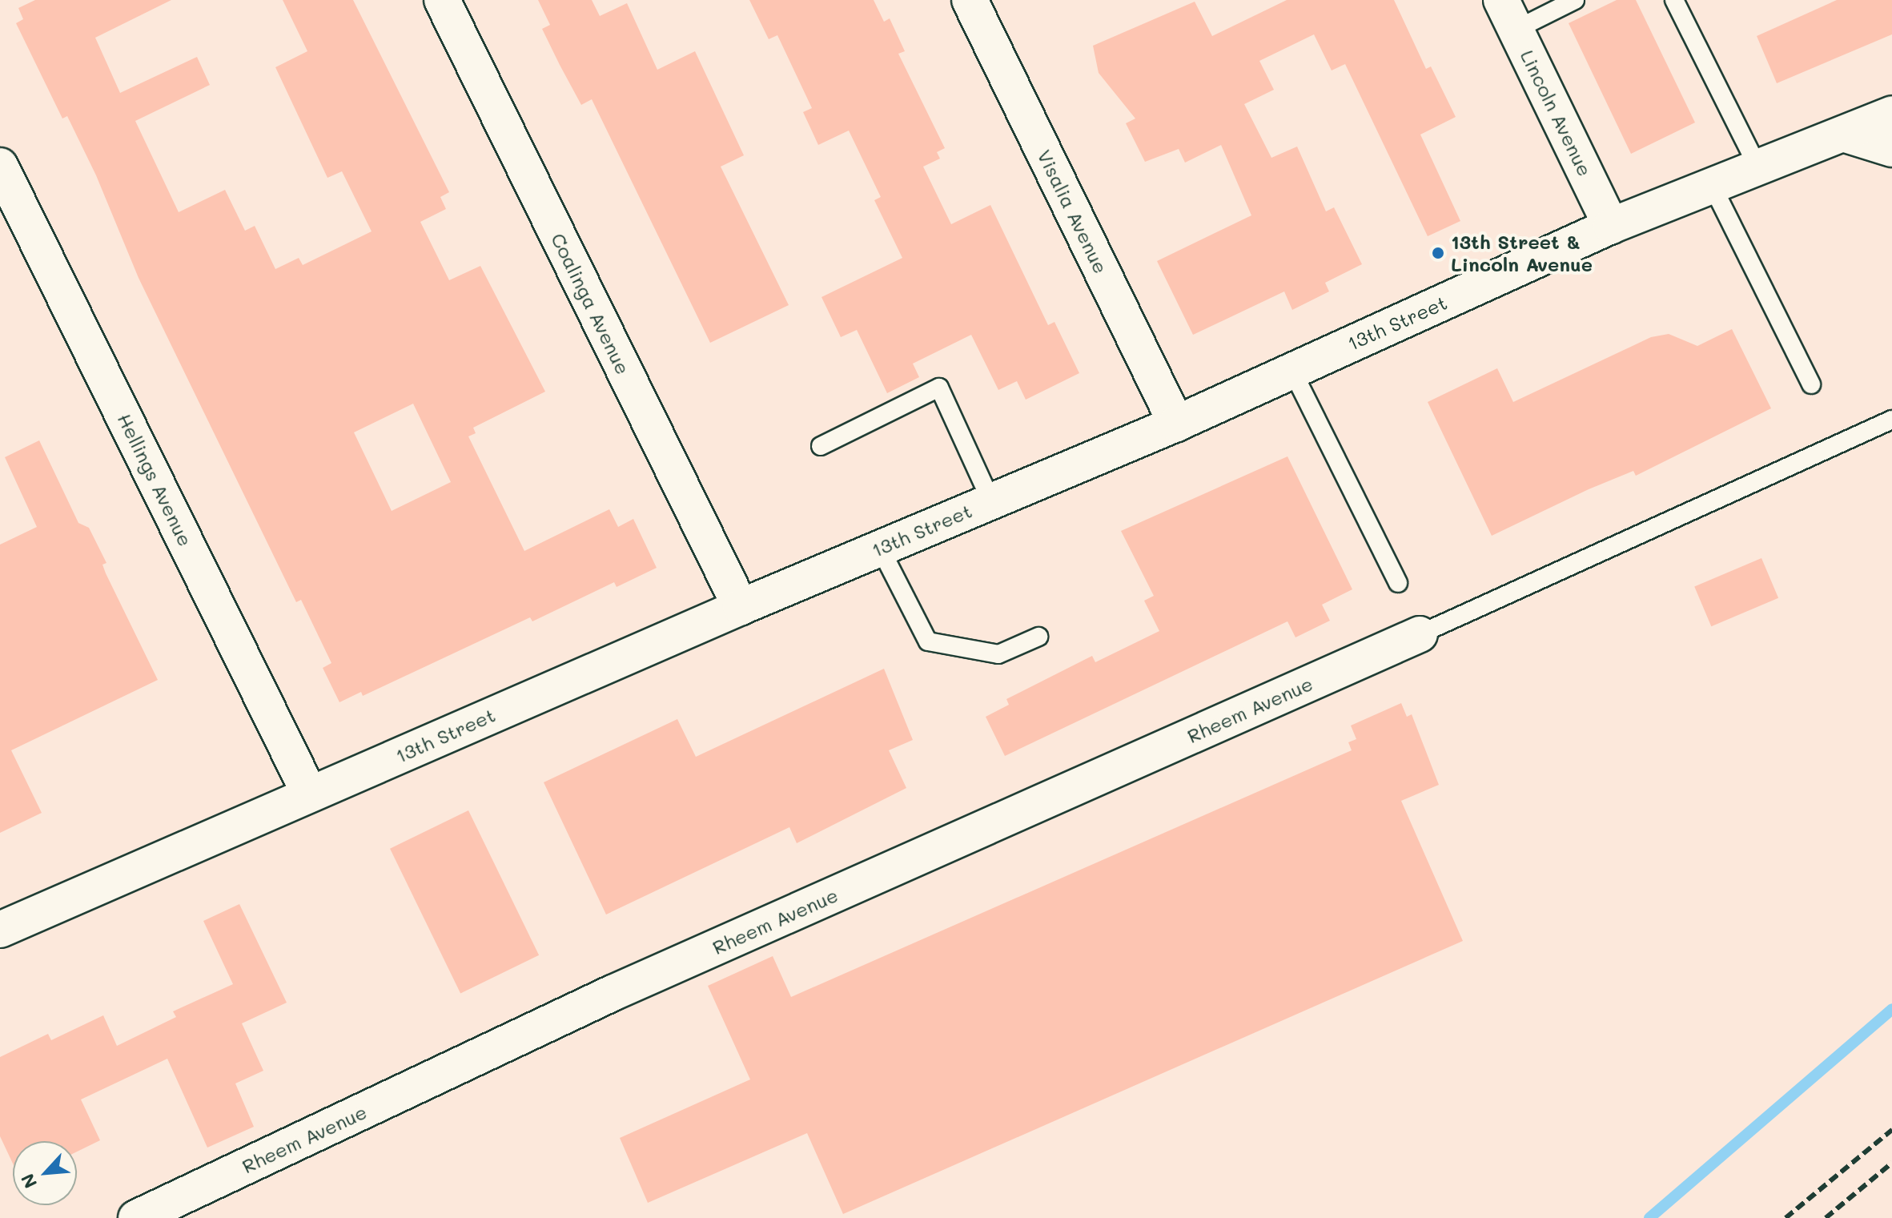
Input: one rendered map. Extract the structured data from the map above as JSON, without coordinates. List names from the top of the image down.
{
  "streets": {
    "street": [
      "Lincoln Avenue",
      "Visalia Avenue",
      "Coalinga Avenue",
      "13th Street",
      "Hellings Avenue",
      "Rheem Avenue"
    ]
  },
  "crossings": [
    ["Lincoln Avenue", "13th Street"],
    ["Visalia Avenue", "13th Street"],
    ["Coalinga Avenue", "13th Street"],
    ["13th Street", "Hellings Avenue"]
  ],
  "places": ["13th Street & Lincoln Avenue"],
  "north": "bottom left"
}
